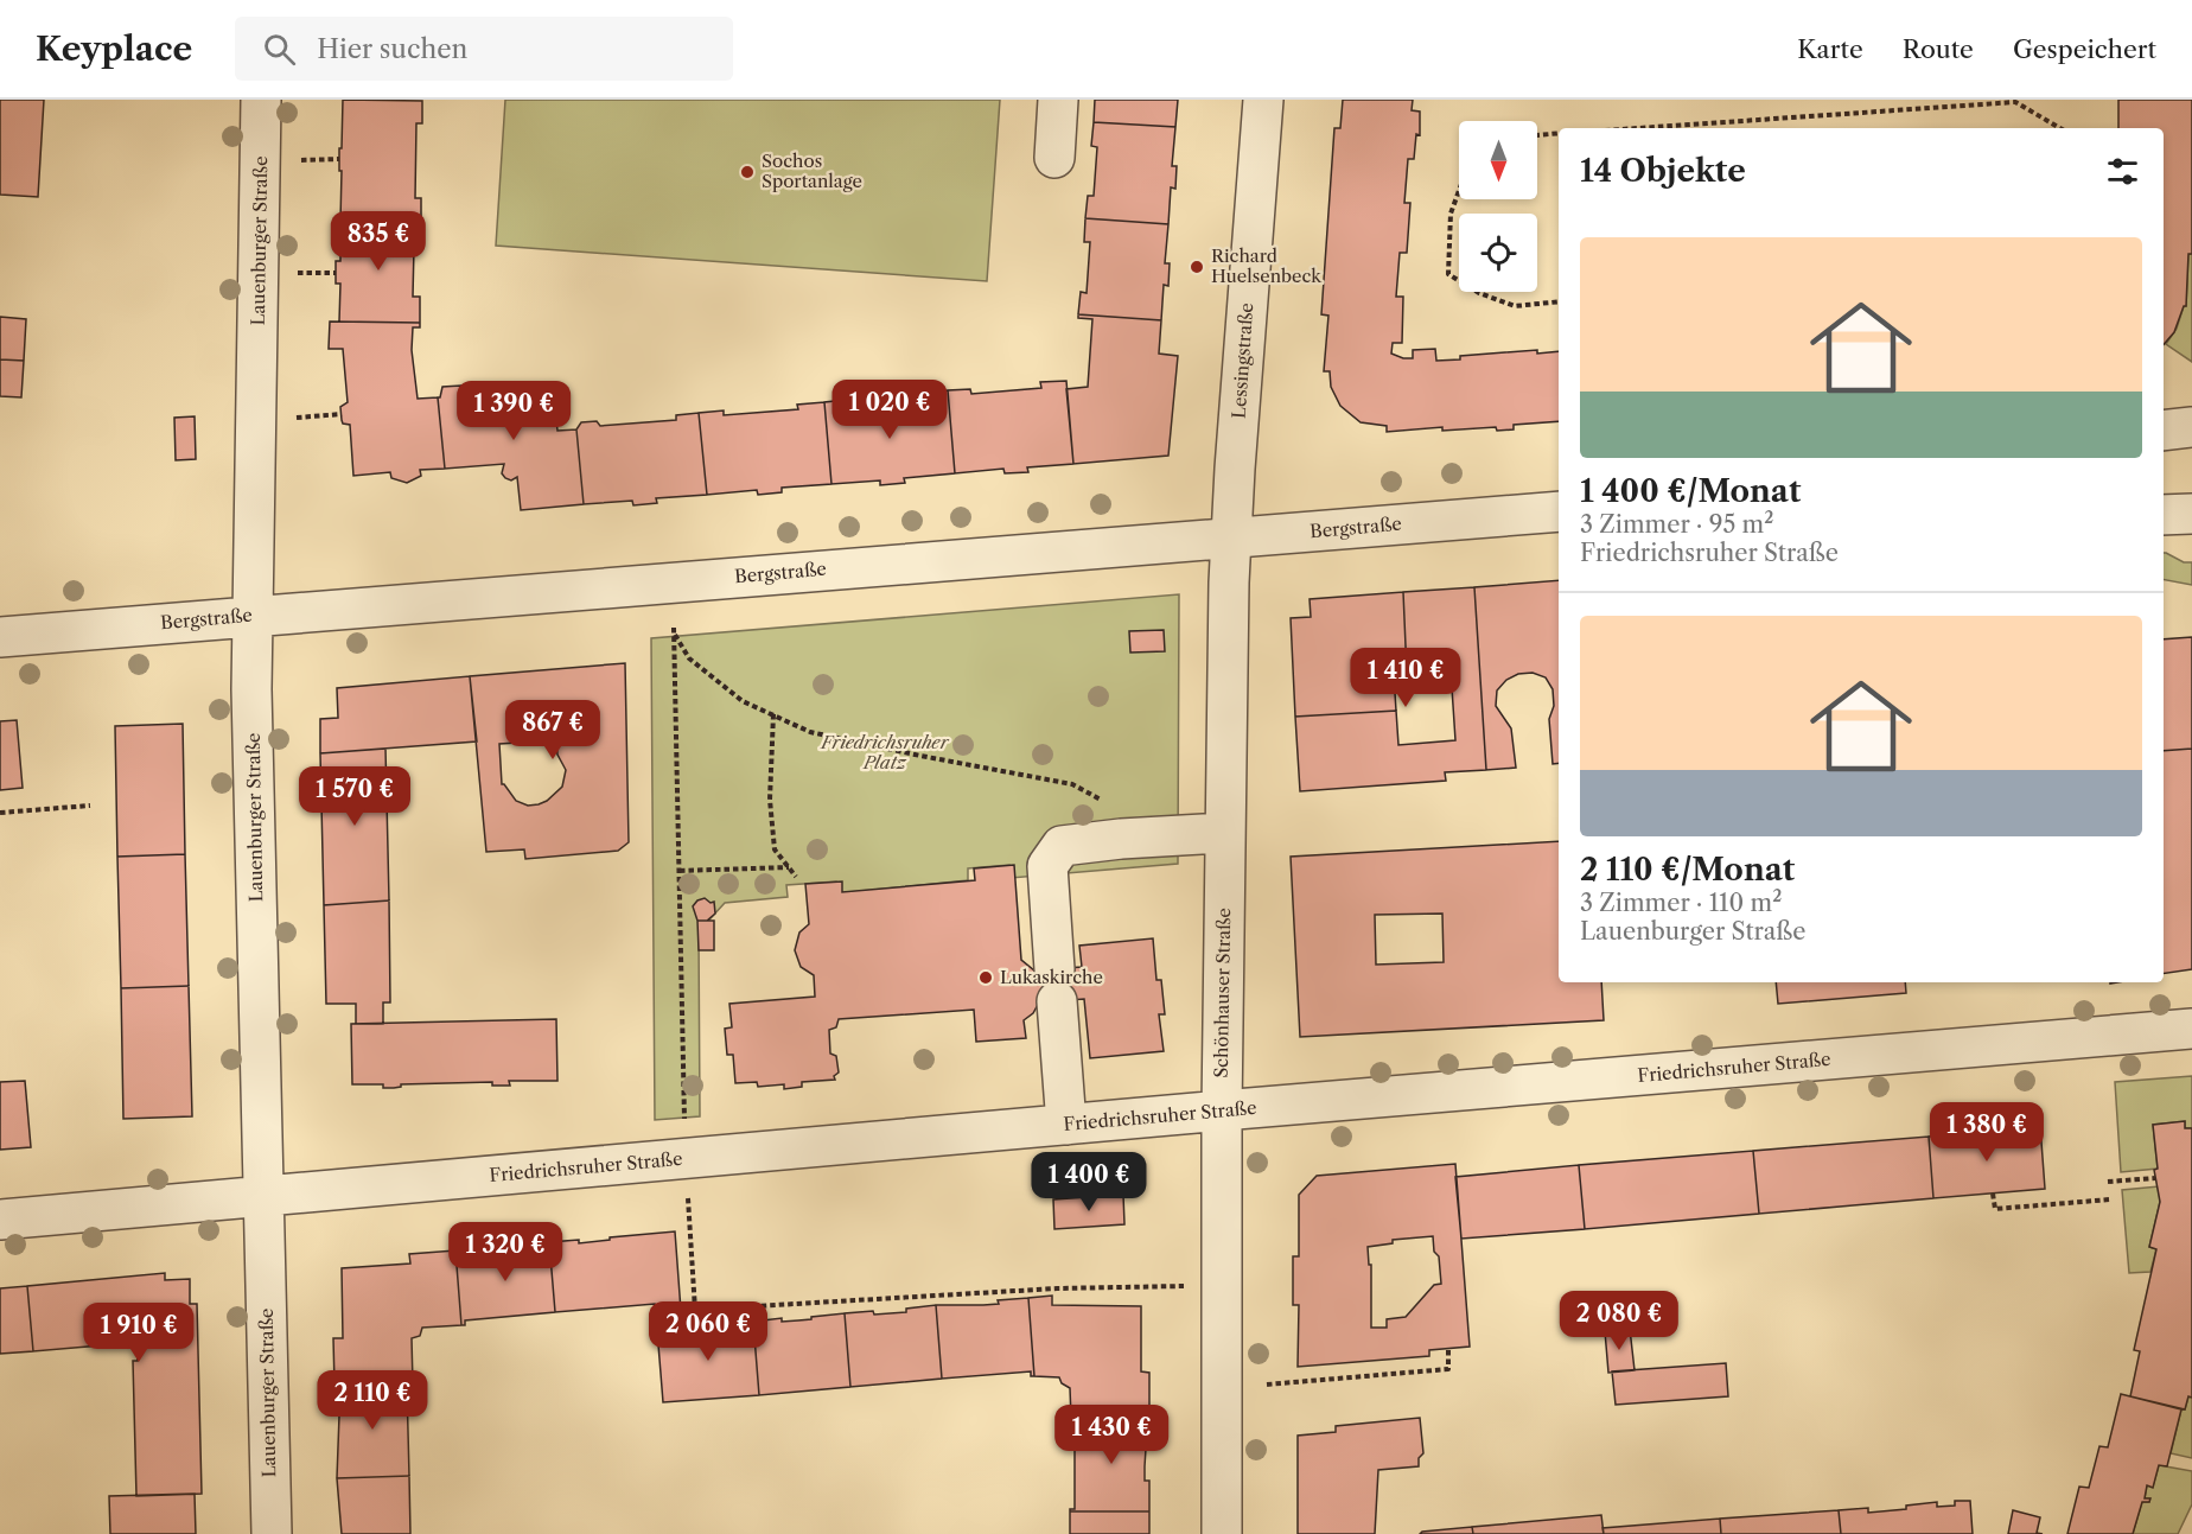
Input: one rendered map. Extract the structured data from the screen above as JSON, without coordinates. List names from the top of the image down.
{
  "streets": {
    "street": [
      "Lauenburger Straße",
      "Lessingstraße",
      "Bergstraße",
      "Schönhauser Straße",
      "Friedrichsruher Straße"
    ]
  },
  "crossings": [
    ["Lauenburger Straße", "Bergstraße"],
    ["Lauenburger Straße", "Friedrichsruher Straße"],
    ["Lessingstraße", "Bergstraße"],
    ["Lessingstraße", "Schönhauser Straße"],
    ["Bergstraße", "Schönhauser Straße"],
    ["Schönhauser Straße", "Friedrichsruher Straße"]
  ],
  "parks": ["Friedrichsruher Platz"],
  "places": ["Sochos Sportanlage", "Richard Huelsenbeck", "Lukaskirche"],
  "north": "bottom",
  "page": {
    "header": "Keyplace",
    "search": "Hier suchen",
    "nav": ["Karte", "Route", "Gespeichert"],
    "heading": "14 Objekte",
    "price": [
      "835 €",
      "1 020 €",
      "1 390 €",
      "1 410 €",
      "867 €",
      "1 570 €",
      "1 380 €",
      "1 400 €",
      "1 320 €",
      "2 080 €",
      "2 060 €",
      "1 910 €",
      "2 110 €",
      "1 430 €"
    ],
    "list": [
      {
        "name": "1 400 €/Monat",
        "note": "3 Zimmer · 95 m² · Friedrichsruher Straße"
      },
      {
        "name": "2 110 €/Monat",
        "note": "3 Zimmer · 110 m² · Lauenburger Straße"
      }
    ]
  }
}
